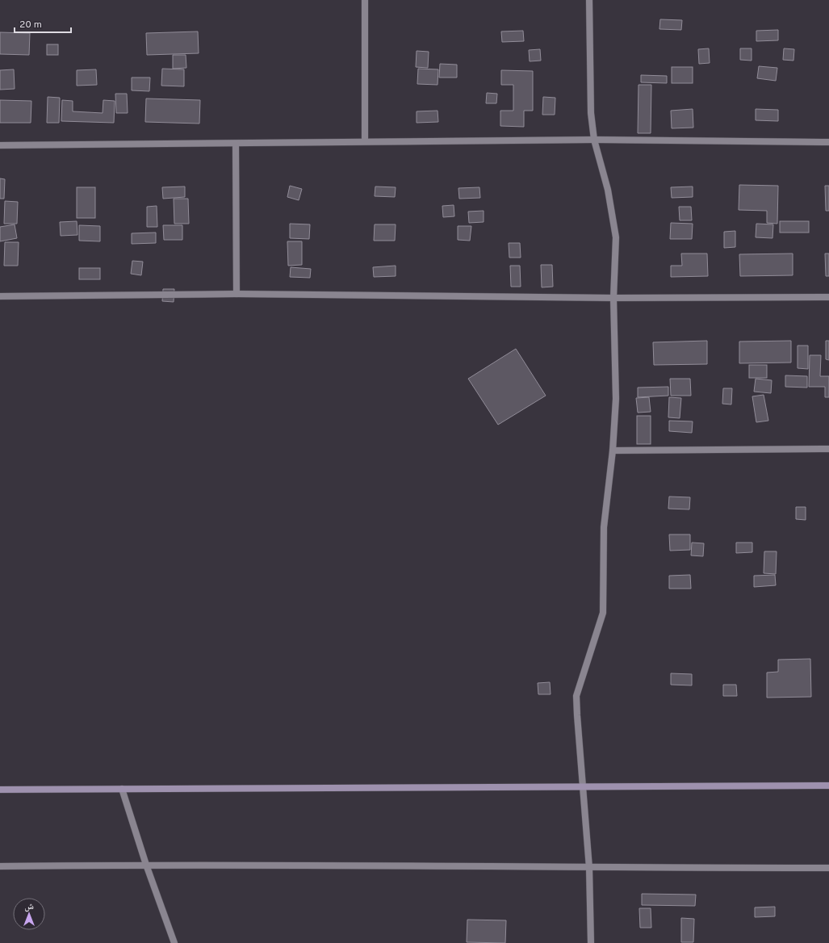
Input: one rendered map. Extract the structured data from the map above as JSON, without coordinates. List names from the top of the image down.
{
  "scale_bar": "20 m",
  "north": "top"
}
